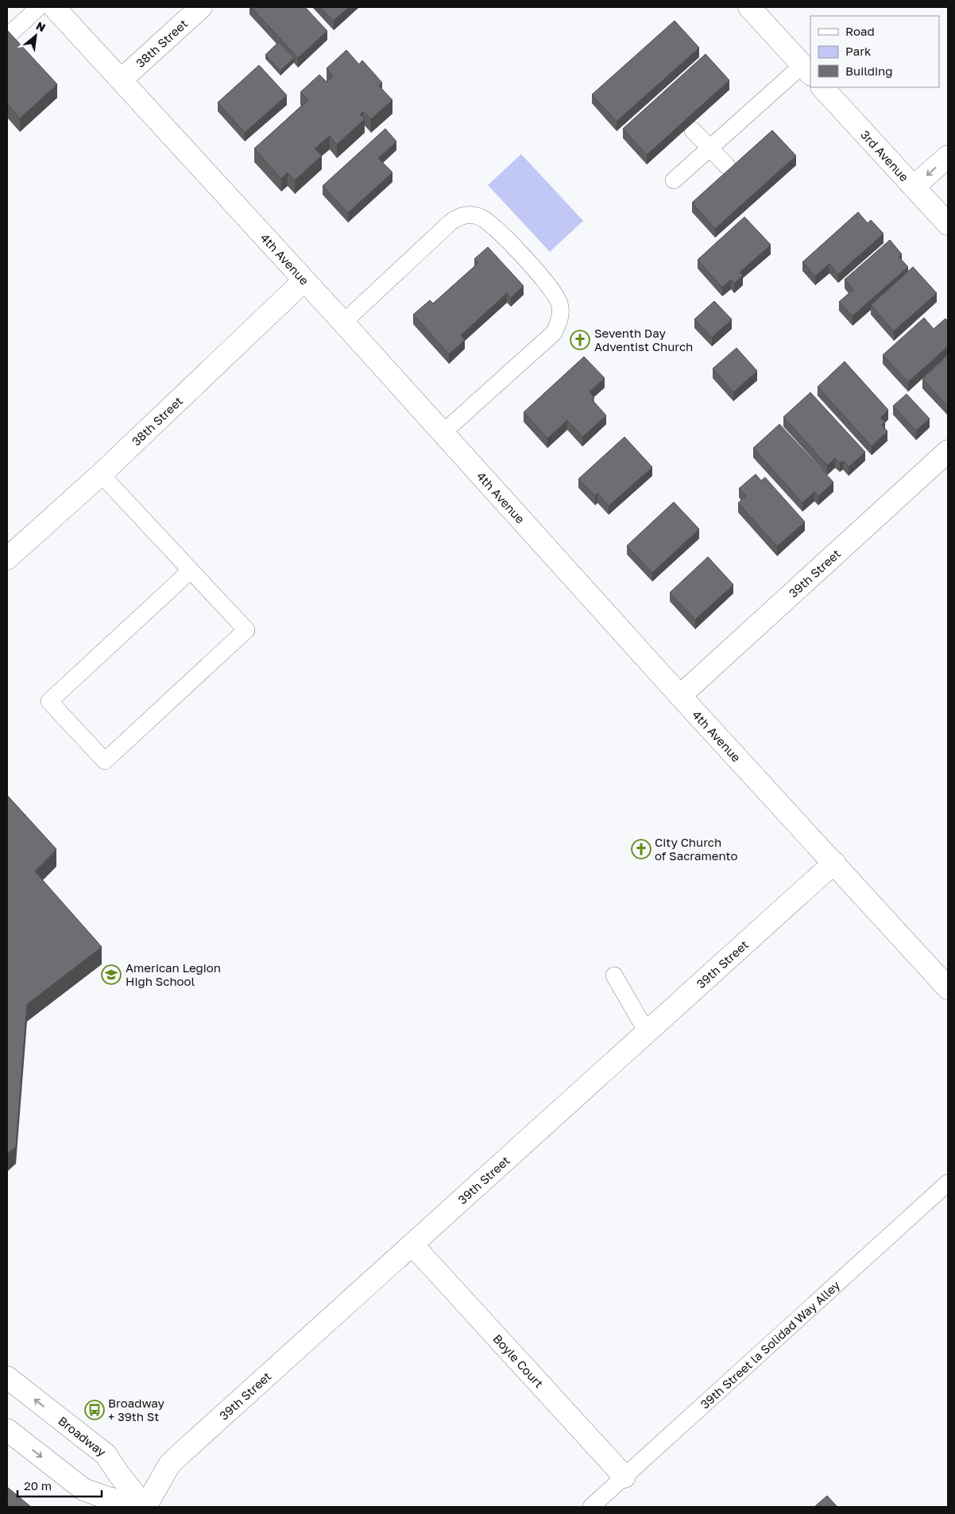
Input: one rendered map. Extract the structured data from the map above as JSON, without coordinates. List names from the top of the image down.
{
  "streets": {
    "street": [
      "38th Street",
      "3rd Avenue",
      "4th Avenue",
      "39th Street",
      "Boyle Court",
      "Broadway"
    ],
    "lane": ["39th Street la Solidad Way Alley"]
  },
  "crossings": [
    ["38th Street", "4th Avenue"],
    ["4th Avenue", "39th Street"],
    ["39th Street", "Boyle Court"],
    ["39th Street", "Broadway"],
    ["39th Street la Solidad Way Alley", "Boyle Court"]
  ],
  "places": {
    "church": ["Seventh Day Adventist Church", "City Church of Sacramento"],
    "school or university": ["American Legion High School"],
    "bus stop": ["Broadway + 39th St"]
  },
  "legend": ["Road", "Park", "Building"],
  "scale_bar": "20 m",
  "north": "top right"
}
